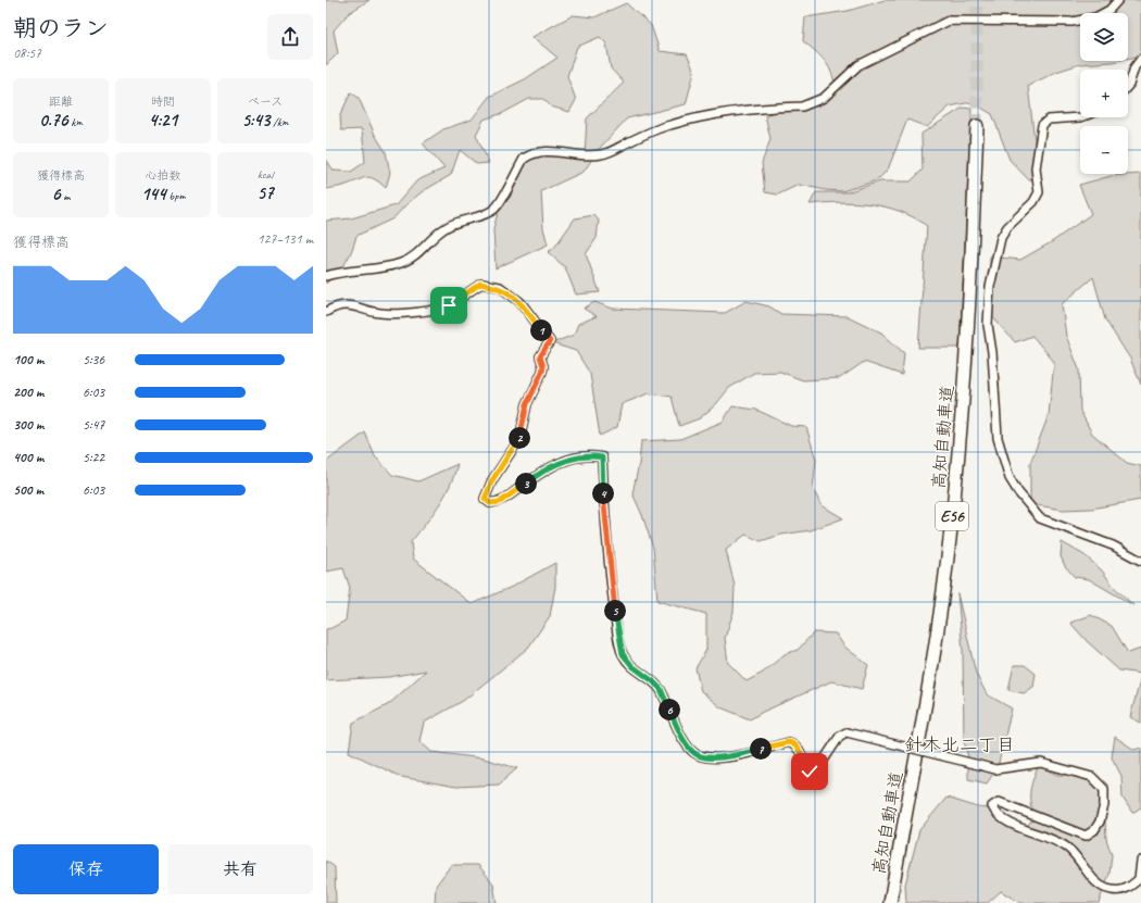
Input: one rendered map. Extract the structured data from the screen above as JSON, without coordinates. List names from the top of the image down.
{
  "streets": {
    "highway": ["高知自動車道", "E56"]
  },
  "districts": ["針木北二丁目"],
  "page": {
    "heading": ["朝のラン", "08:57"],
    "map_buttons": ["+", "−"],
    "stats": [
      ["距離", "0.76 km"],
      ["時間", "4:21"],
      ["ペース", "5:43 /km"],
      ["獲得標高", "6 m"],
      ["心拍数", "144 bpm"],
      ["kcal", "57"]
    ],
    "chart": ["獲得標高", "127–131 m"],
    "pins": [
      "1",
      "2",
      "3",
      "4",
      "5",
      "6",
      "7"
    ],
    "list": [
      {
        "name": "100 m",
        "note": "5:36"
      },
      {
        "name": "200 m",
        "note": "6:03"
      },
      {
        "name": "300 m",
        "note": "5:47"
      },
      {
        "name": "400 m",
        "note": "5:22"
      },
      {
        "name": "500 m",
        "note": "6:03"
      }
    ],
    "buttons": ["保存", "共有"]
  }
}
